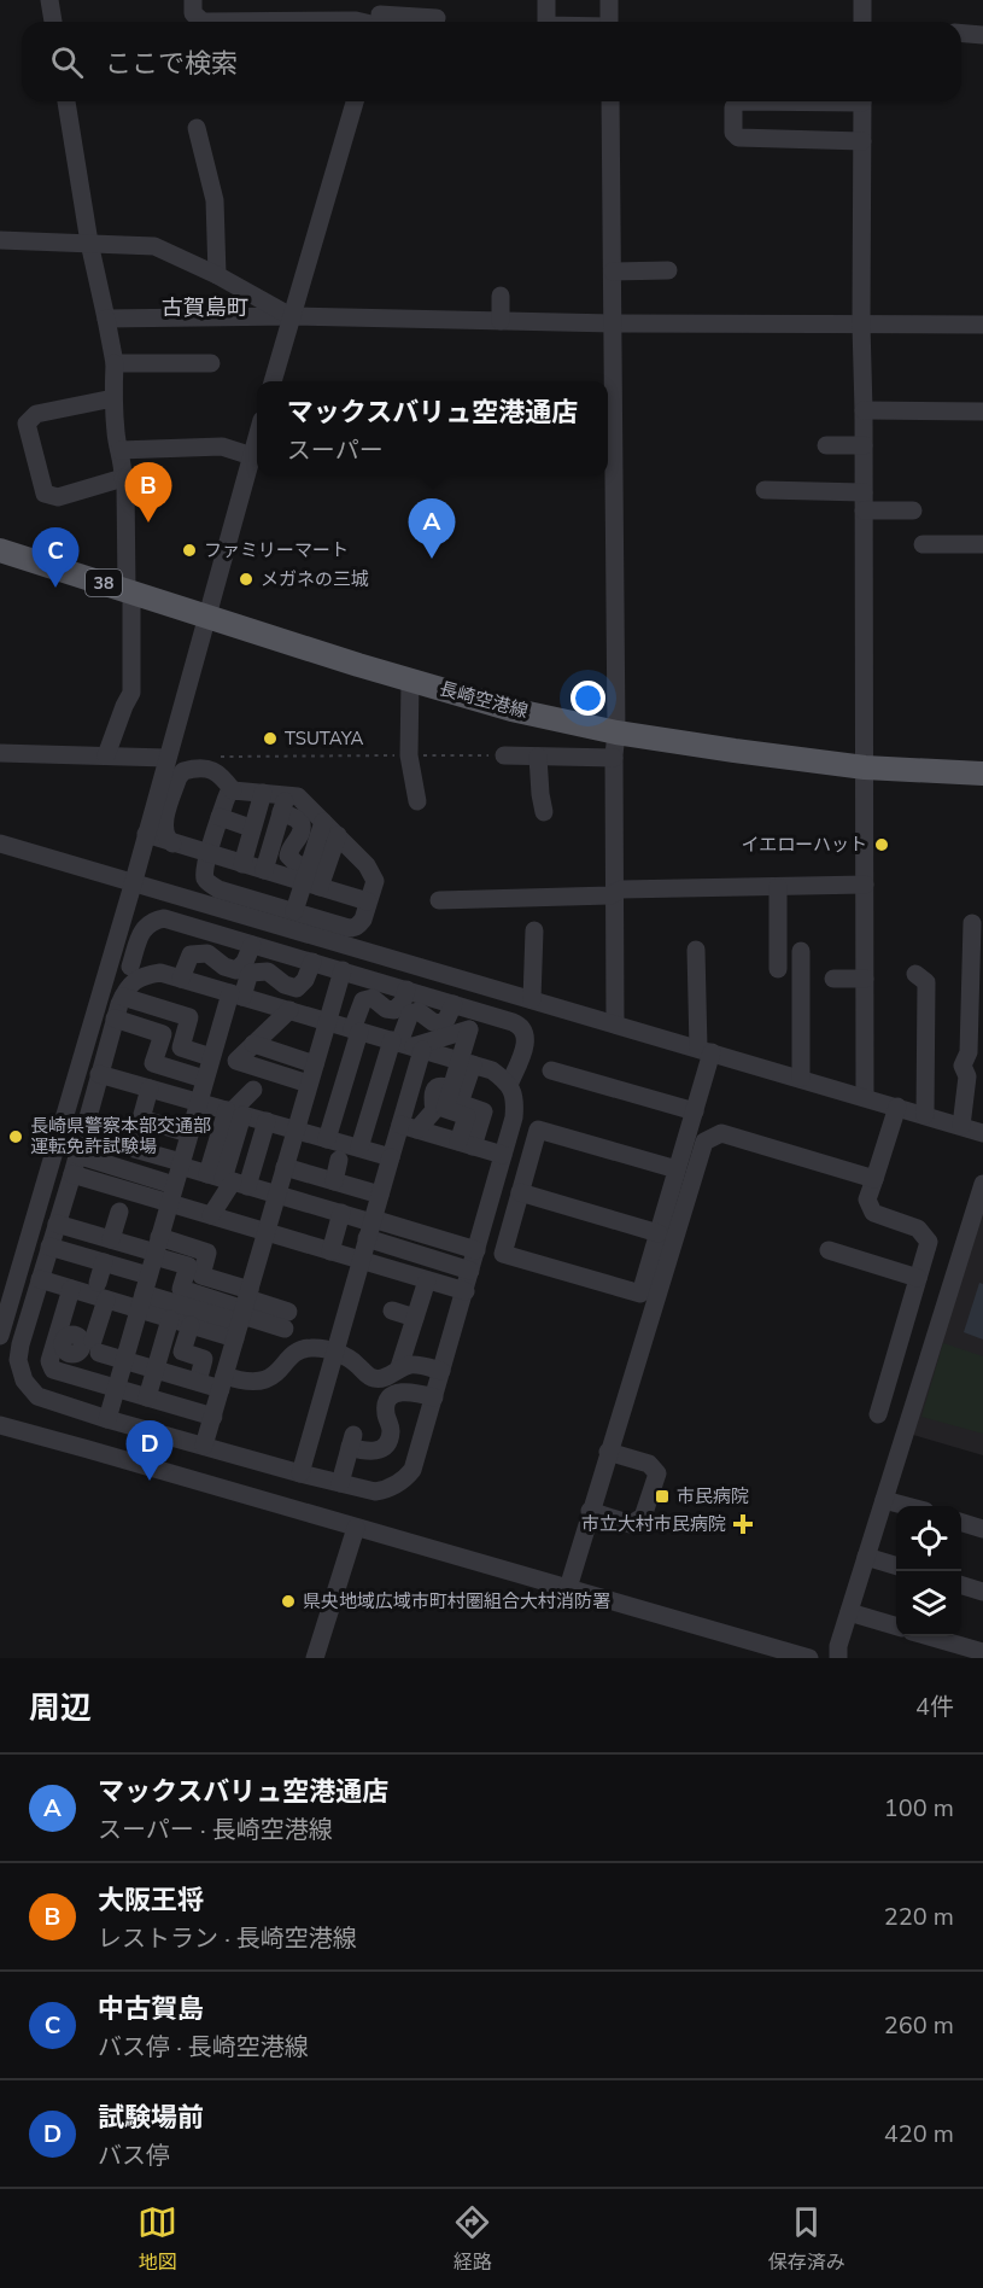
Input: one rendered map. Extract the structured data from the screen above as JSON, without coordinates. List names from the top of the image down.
{
  "streets": {
    "main road": ["38", "長崎空港線"]
  },
  "districts": ["古賀島町"],
  "places": {
    "other": [
      "ファミリーマート",
      "メガネの三城",
      "TSUTAYA",
      "イエローハット",
      "長崎県警察本部交通部 運転免許試験場",
      "県央地域広域市町村圏組合大村消防署"
    ],
    "transit": ["市民病院"],
    "health": ["市立大村市民病院"]
  },
  "page": {
    "search": "ここで検索",
    "popup": ["マックスバリュ空港通店", "スーパー"],
    "pins": [
      "B",
      "A",
      "C",
      "D"
    ],
    "heading": ["周辺", "4件"],
    "list": [
      {
        "mark": "A",
        "name": "マックスバリュ空港通店",
        "note": "スーパー · 長崎空港線",
        "value": "100 m"
      },
      {
        "mark": "B",
        "name": "大阪王将",
        "note": "レストラン · 長崎空港線",
        "value": "220 m"
      },
      {
        "mark": "C",
        "name": "中古賀島",
        "note": "バス停 · 長崎空港線",
        "value": "260 m"
      },
      {
        "mark": "D",
        "name": "試験場前",
        "note": "バス停",
        "value": "420 m"
      }
    ],
    "nav": ["地図", "経路", "保存済み"]
  }
}
